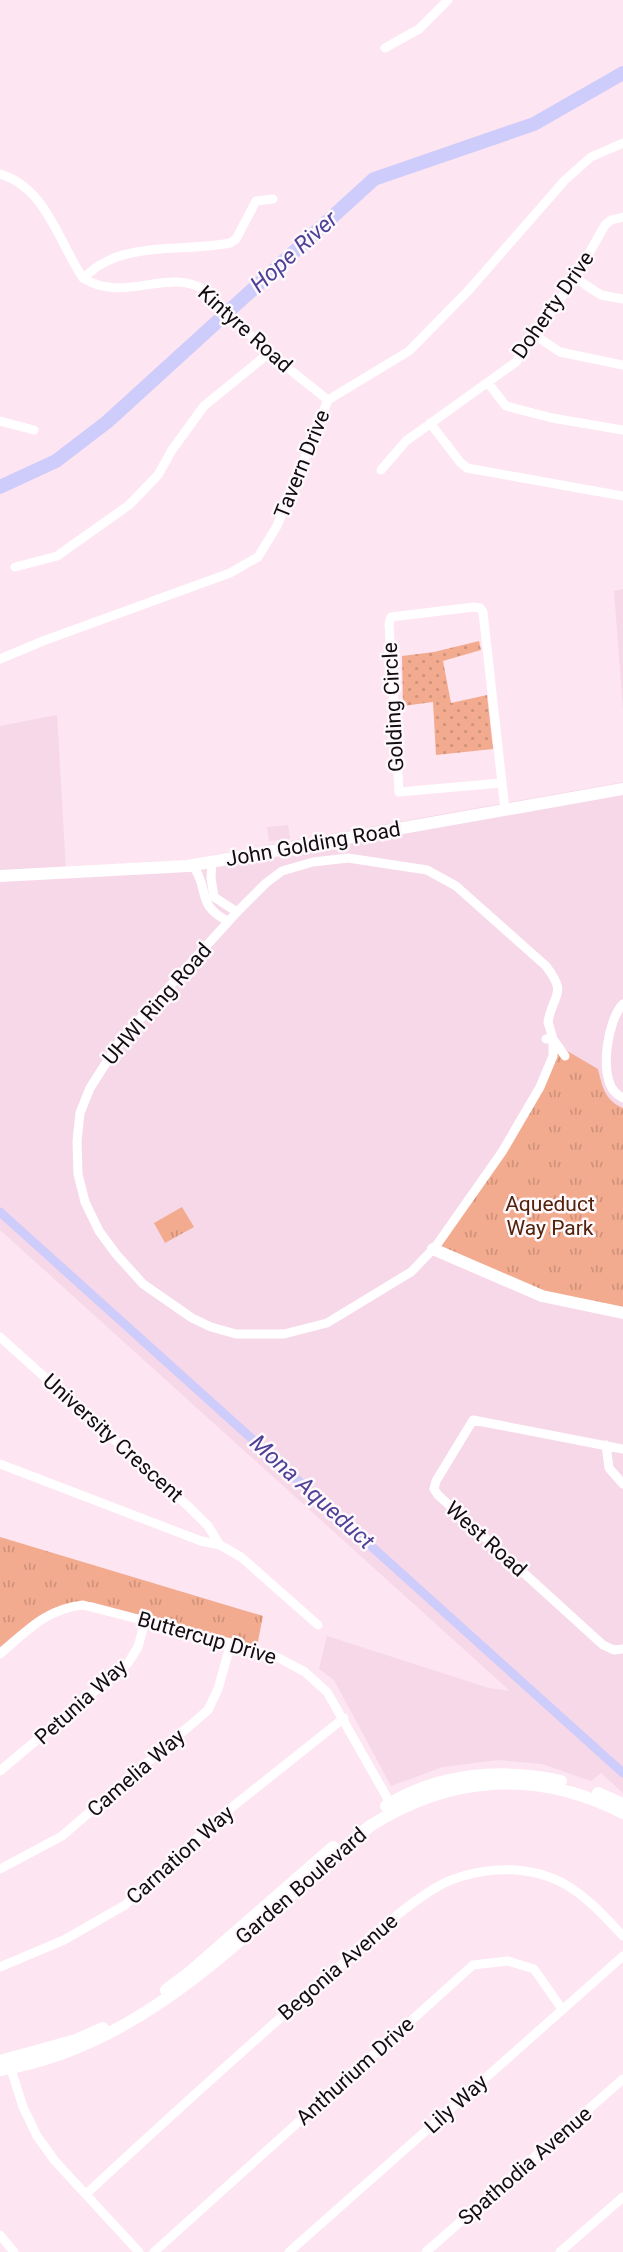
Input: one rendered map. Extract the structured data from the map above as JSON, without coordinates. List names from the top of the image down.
{
  "streets": {
    "street": [
      "Doherty Drive",
      "Kintyre Road",
      "Tavern Drive",
      "Golding Circle",
      "John Golding Road",
      "UHWI Ring Road",
      "University Crescent",
      "West Road",
      "Buttercup Drive",
      "Petunia Way",
      "Camelia Way",
      "Carnation Way",
      "Garden Boulevard",
      "Begonia Avenue",
      "Anthurium Drive",
      "Lily Way",
      "Spathodia Avenue"
    ]
  },
  "crossings": [
    ["Kintyre Road", "Tavern Drive"],
    ["Golding Circle", "John Golding Road"],
    ["Buttercup Drive", "Petunia Way"],
    ["Buttercup Drive", "Camelia Way"],
    ["Buttercup Drive", "Carnation Way"],
    ["Buttercup Drive", "Garden Boulevard"],
    ["Anthurium Drive", "Lily Way"]
  ],
  "water": ["Hope River", "Mona Aqueduct"],
  "parks": ["Aqueduct Way Park"]
}
